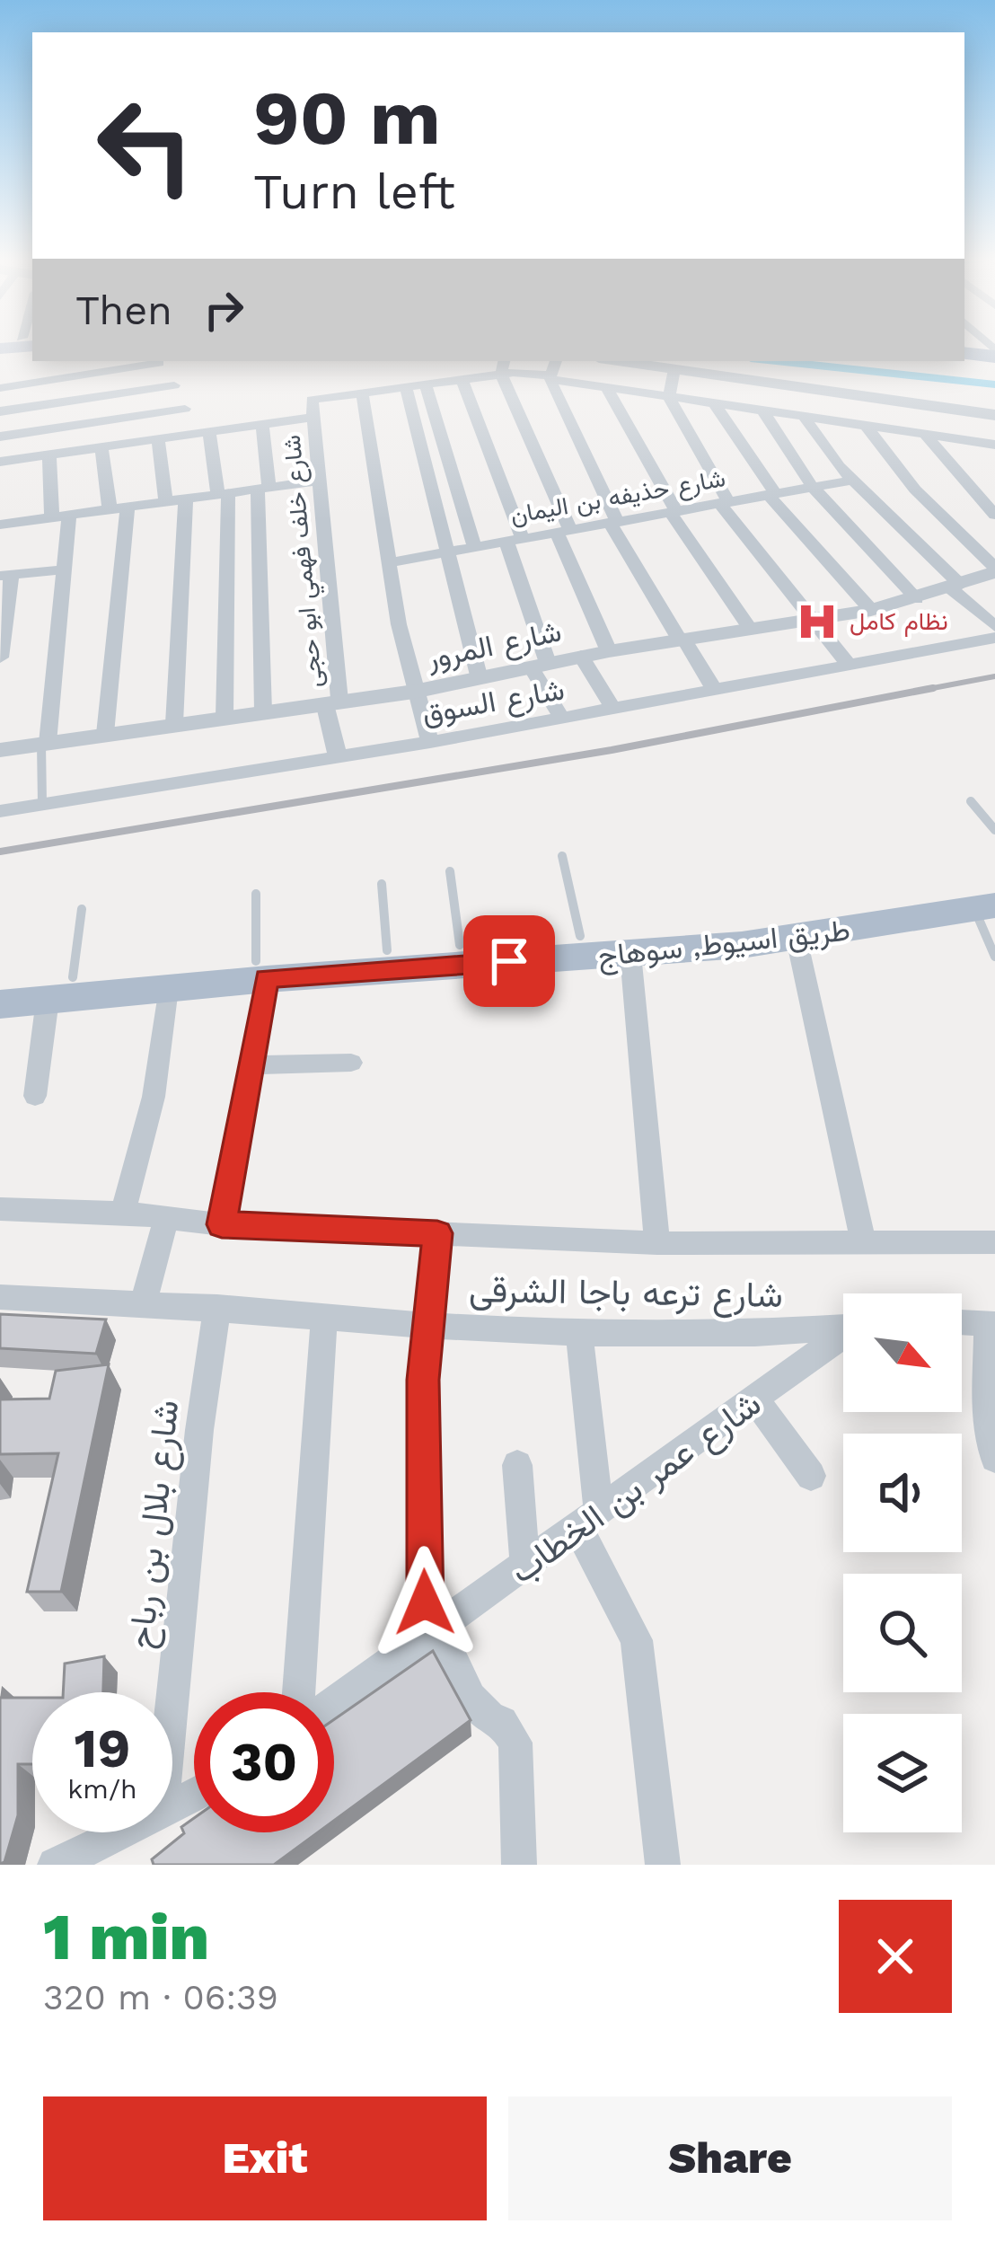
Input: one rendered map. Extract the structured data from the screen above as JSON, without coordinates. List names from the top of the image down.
{
  "streets": {
    "main road": ["طريق اسيوط, سوهاج"],
    "street": [
      "شارع حذيفه بن اليمان",
      "شارع خلف فهمي ابو حجى",
      "شارع المرور",
      "شارع السوق",
      "شارع ترعه باجا الشرقى",
      "شارع عمر بن الخطاب",
      "شارع بلال بن رباح"
    ]
  },
  "crossings": [
    ["شارع خلف فهمي ابو حجى", "شارع المرور"],
    ["شارع خلف فهمي ابو حجى", "شارع السوق"],
    ["شارع ترعه باجا الشرقى", "شارع بلال بن رباح"]
  ],
  "places": {
    "hospital": ["نظام كامل"]
  },
  "north": "bottom right",
  "page": {
    "turn": ["90 m", "Turn left"],
    "then": "Then",
    "speed": "19 km/h",
    "limit": "30",
    "heading": ["1 min", "320 m · 06:39"],
    "buttons": ["Exit", "Share"]
  }
}
